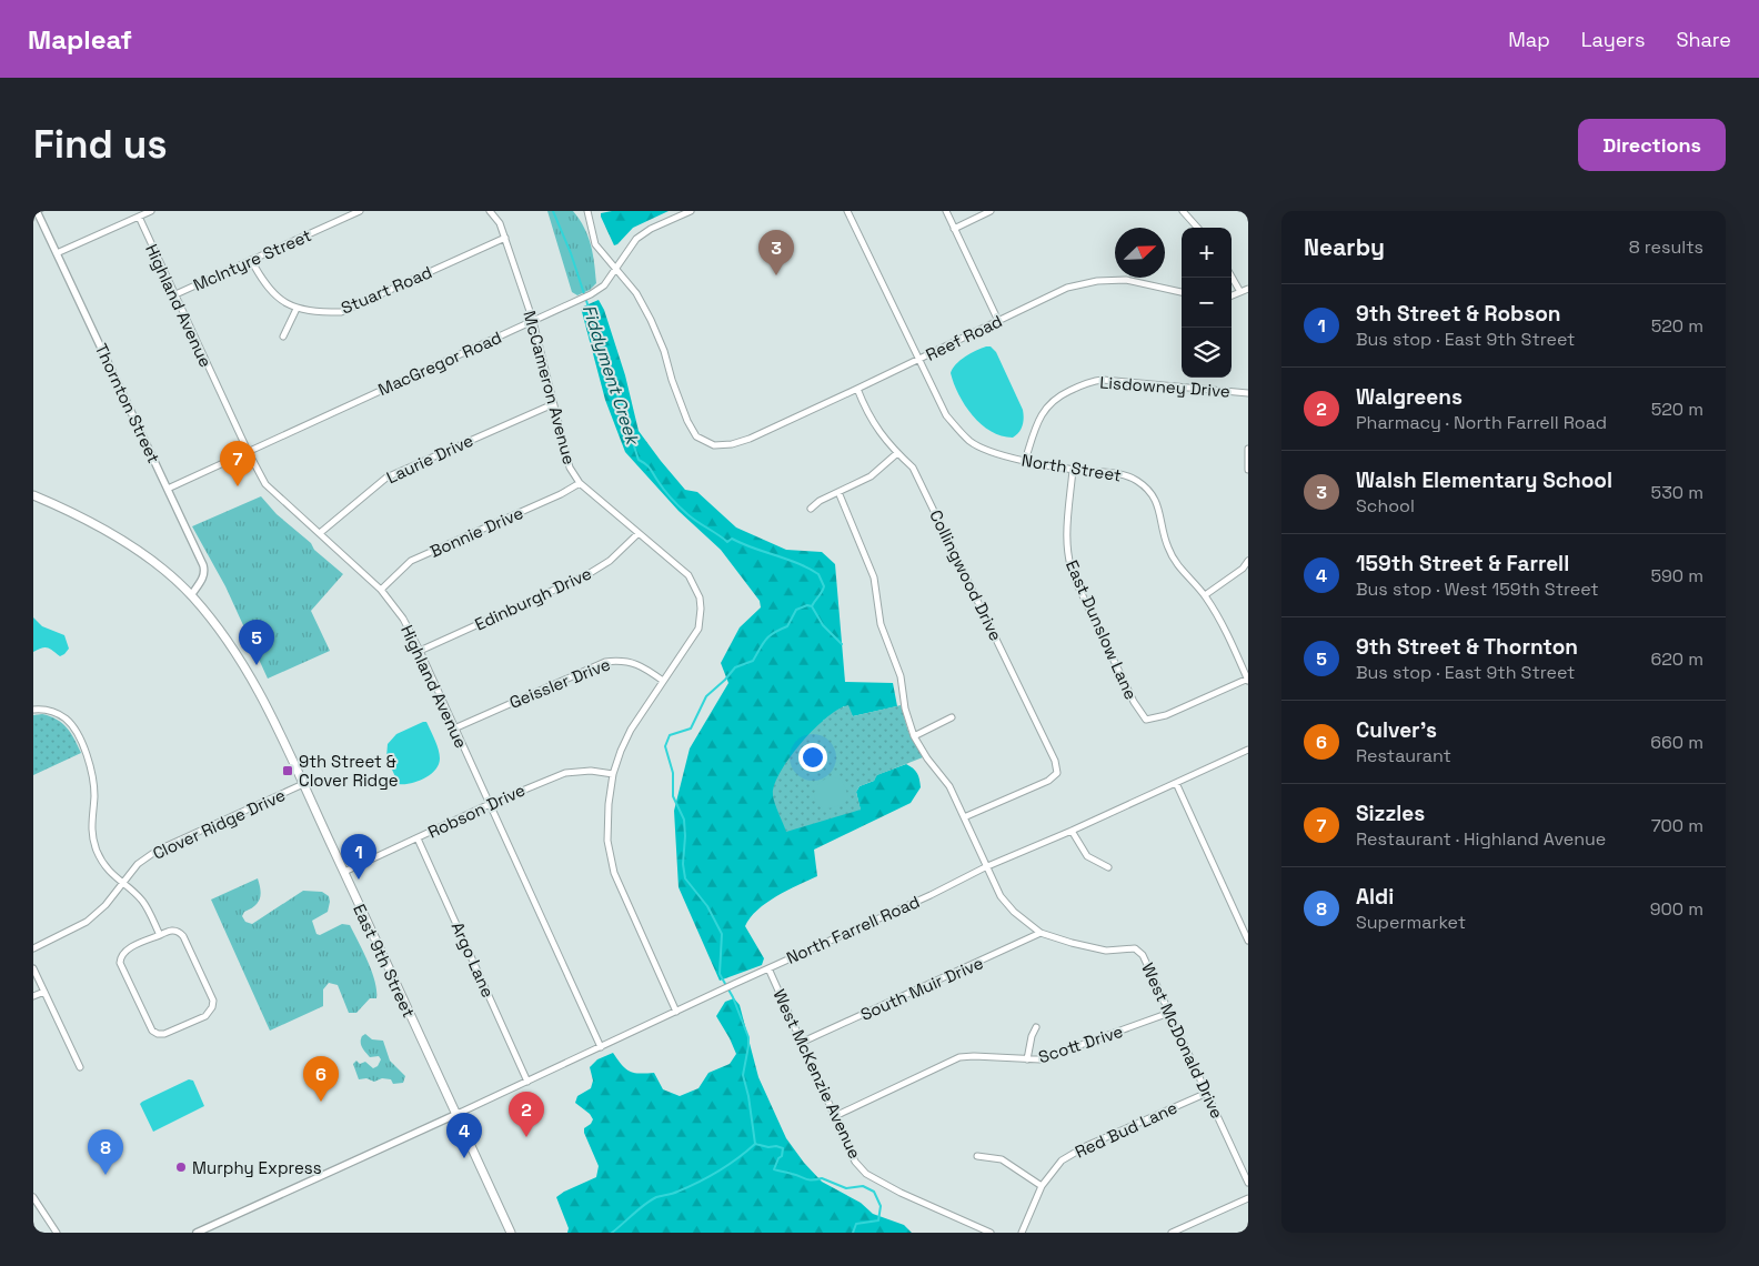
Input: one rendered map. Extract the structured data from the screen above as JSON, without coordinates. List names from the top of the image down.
{
  "streets": {
    "main road": ["East 9th Street"],
    "street": [
      "McIntyre Street",
      "Stuart Road",
      "Highland Avenue",
      "Reef Road",
      "MacGregor Road",
      "Lisdowney Drive",
      "McCameron Avenue",
      "Thornton Street",
      "Laurie Drive",
      "North Street",
      "Bonnie Drive",
      "Collingwood Drive",
      "Edinburgh Drive",
      "East Dunslow Lane",
      "Geissler Drive",
      "Robson Drive",
      "Clover Ridge Drive",
      "North Farrell Road",
      "Argo Lane",
      "South Muir Drive",
      "West McDonald Drive",
      "Scott Drive",
      "West McKenzie Avenue",
      "Red Bud Lane"
    ]
  },
  "crossings": [
    ["McIntyre Street", "Stuart Road"],
    ["McIntyre Street", "Highland Avenue"],
    ["Stuart Road", "McCameron Avenue"],
    ["Highland Avenue", "MacGregor Road"],
    ["Highland Avenue", "Laurie Drive"],
    ["Highland Avenue", "Bonnie Drive"],
    ["Highland Avenue", "Edinburgh Drive"],
    ["Highland Avenue", "Geissler Drive"],
    ["Highland Avenue", "Robson Drive"],
    ["Highland Avenue", "North Farrell Road"],
    ["Reef Road", "MacGregor Road"],
    ["Reef Road", "North Street"],
    ["Reef Road", "Collingwood Drive"],
    ["MacGregor Road", "McCameron Avenue"],
    ["MacGregor Road", "Thornton Street"],
    ["Lisdowney Drive", "North Street"],
    ["McCameron Avenue", "Laurie Drive"],
    ["McCameron Avenue", "Bonnie Drive"],
    ["McCameron Avenue", "Edinburgh Drive"],
    ["McCameron Avenue", "Geissler Drive"],
    ["McCameron Avenue", "Robson Drive"],
    ["McCameron Avenue", "North Farrell Road"],
    ["Thornton Street", "East 9th Street"],
    ["North Street", "East Dunslow Lane"],
    ["Collingwood Drive", "West McDonald Drive"],
    ["Robson Drive", "Argo Lane"],
    ["Robson Drive", "East 9th Street"],
    ["Clover Ridge Drive", "East 9th Street"],
    ["North Farrell Road", "Argo Lane"],
    ["North Farrell Road", "East 9th Street"],
    ["North Farrell Road", "West McDonald Drive"],
    ["North Farrell Road", "West McKenzie Avenue"],
    ["South Muir Drive", "West McDonald Drive"],
    ["South Muir Drive", "West McKenzie Avenue"],
    ["West McDonald Drive", "Scott Drive"],
    ["West McDonald Drive", "Red Bud Lane"],
    ["Scott Drive", "West McKenzie Avenue"]
  ],
  "water": ["Fiddyment Creek"],
  "places": {
    "transit": ["9th Street & Clover Ridge"],
    "other": ["Murphy Express"]
  },
  "north": "top right",
  "page": {
    "header": "Mapleaf",
    "nav": ["Map", "Layers", "Share"],
    "buttons": "Directions",
    "title": "Find us",
    "heading": ["Nearby", "8 results"],
    "map_buttons": ["+", "−"],
    "pins": [
      "3",
      "7",
      "5",
      "1",
      "6",
      "2",
      "4",
      "8"
    ],
    "list": [
      {
        "mark": "1",
        "name": "9th Street & Robson",
        "note": "Bus stop · East 9th Street",
        "value": "520 m"
      },
      {
        "mark": "2",
        "name": "Walgreens",
        "note": "Pharmacy · North Farrell Road",
        "value": "520 m"
      },
      {
        "mark": "3",
        "name": "Walsh Elementary School",
        "note": "School",
        "value": "530 m"
      },
      {
        "mark": "4",
        "name": "159th Street & Farrell",
        "note": "Bus stop · West 159th Street",
        "value": "590 m"
      },
      {
        "mark": "5",
        "name": "9th Street & Thornton",
        "note": "Bus stop · East 9th Street",
        "value": "620 m"
      },
      {
        "mark": "6",
        "name": "Culver's",
        "note": "Restaurant",
        "value": "660 m"
      },
      {
        "mark": "7",
        "name": "Sizzles",
        "note": "Restaurant · Highland Avenue",
        "value": "700 m"
      },
      {
        "mark": "8",
        "name": "Aldi",
        "note": "Supermarket",
        "value": "900 m"
      }
    ]
  }
}
